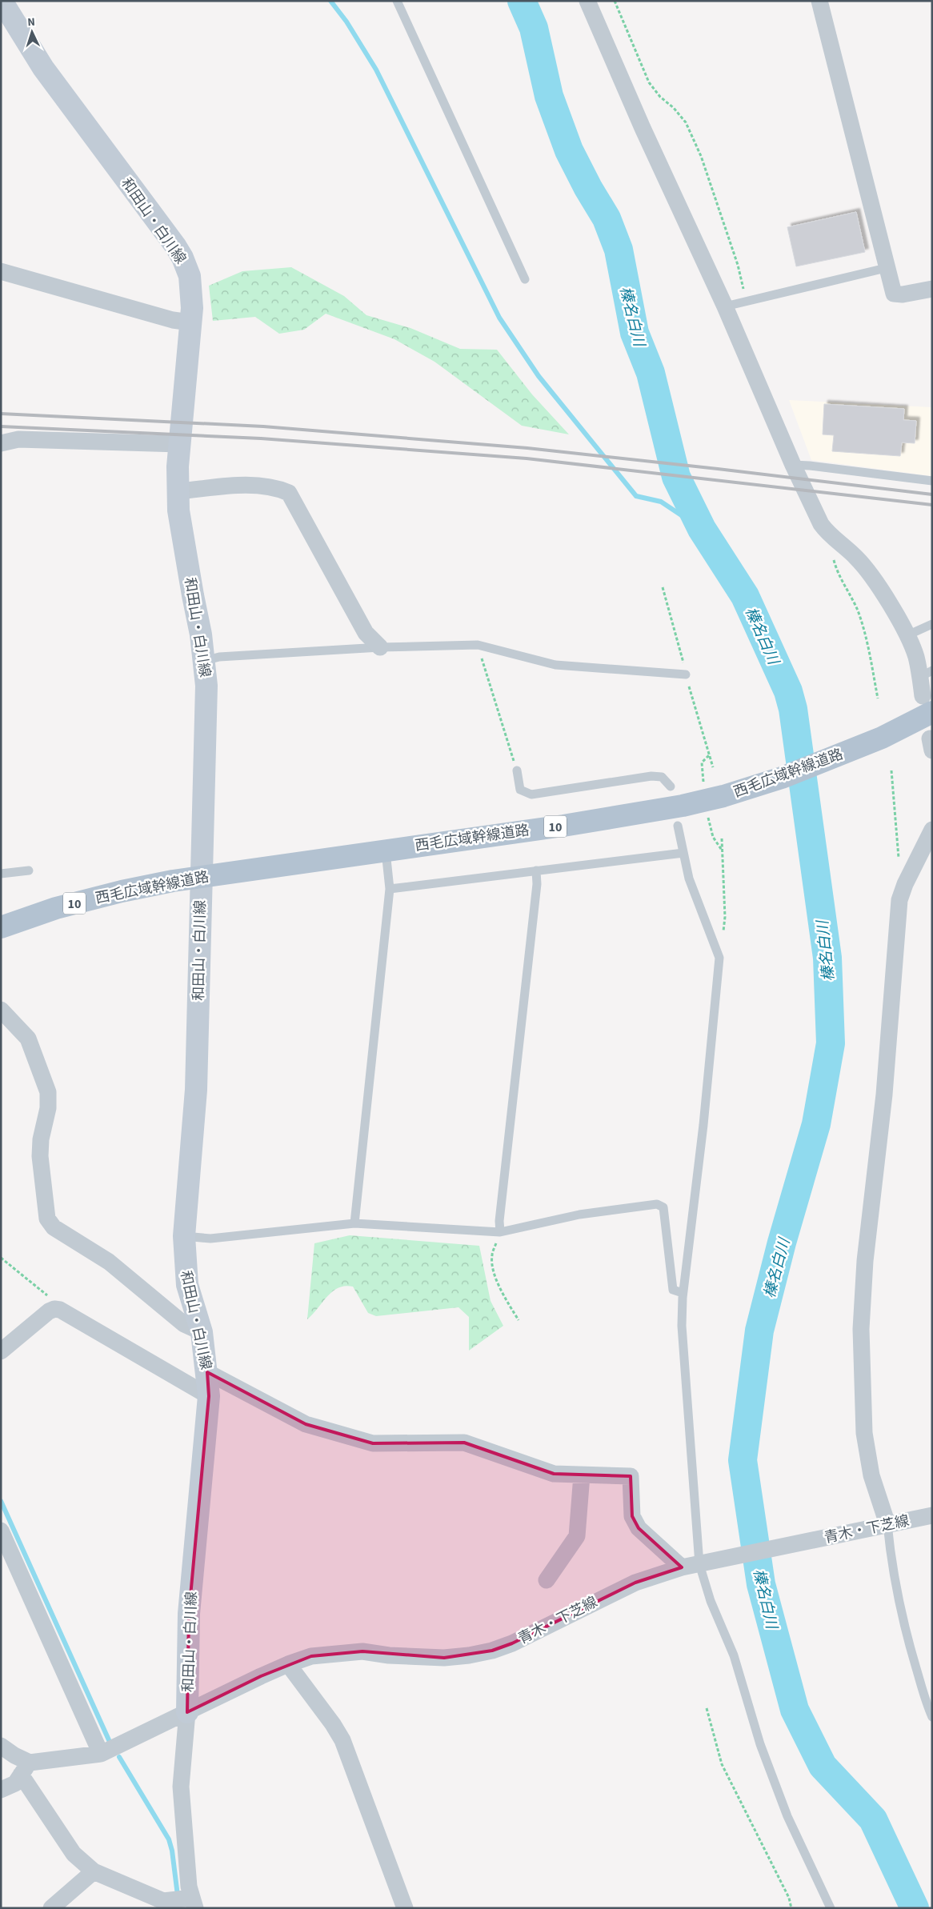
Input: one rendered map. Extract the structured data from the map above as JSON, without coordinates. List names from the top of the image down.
{
  "streets": {
    "main road": ["西毛広域幹線道路", "10"],
    "street": ["和田山・白川線", "青木・下芝線"]
  },
  "crossings": [
    ["和田山・白川線", "西毛広域幹線道路"],
    ["和田山・白川線", "青木・下芝線"]
  ],
  "water": ["榛名白川"],
  "north": "top"
}
